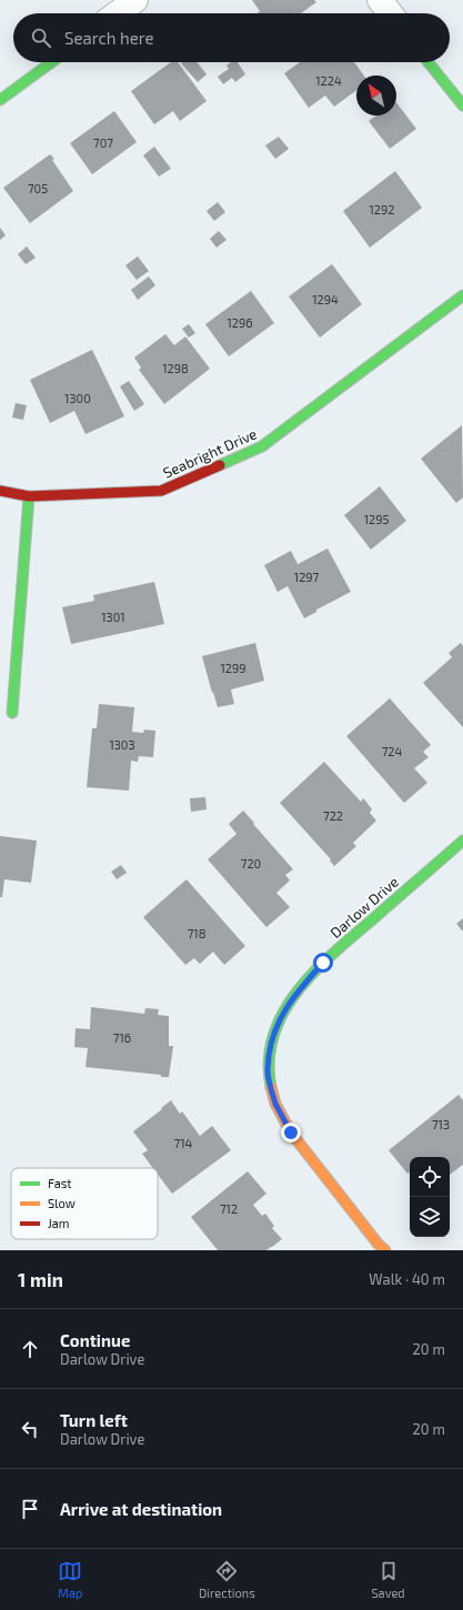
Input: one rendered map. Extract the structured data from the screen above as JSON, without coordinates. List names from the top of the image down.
{
  "streets": {
    "street": ["Seabright Drive", "Darlow Drive"]
  },
  "house_numbers": [
    "1224",
    "707",
    "705",
    "1292",
    "1294",
    "1296",
    "1298",
    "1300",
    "1295",
    "1297",
    "1301",
    "1299",
    "1303",
    "724",
    "722",
    "720",
    "718",
    "716",
    "713",
    "714",
    "712"
  ],
  "legend": ["Fast", "Slow", "Jam"],
  "north": "top left",
  "page": {
    "search": "Search here",
    "heading": ["1 min", "Walk · 40 m"],
    "list": [
      ["Continue", "Darlow Drive", "20 m"],
      ["Turn left", "Darlow Drive", "20 m"],
      "Arrive at destination"
    ],
    "nav": ["Map", "Directions", "Saved"]
  }
}
